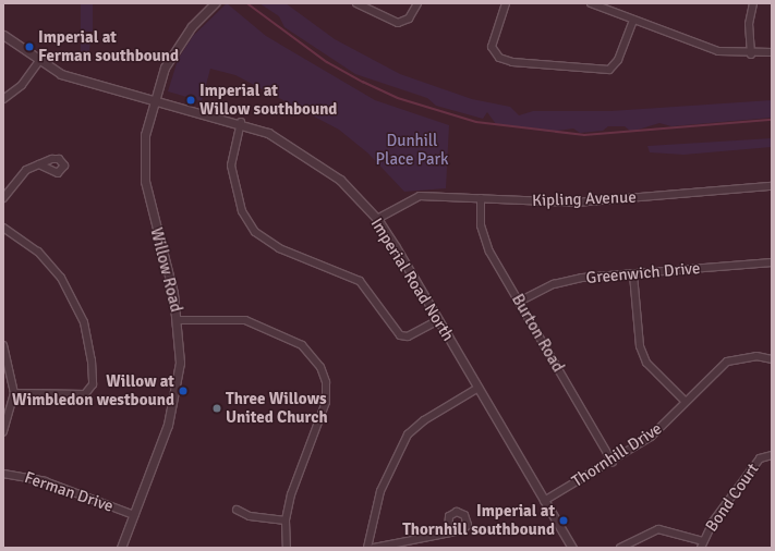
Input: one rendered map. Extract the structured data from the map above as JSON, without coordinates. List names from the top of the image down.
{
  "streets": {
    "street": [
      "Kipling Avenue",
      "Willow Road",
      "Greenwich Drive",
      "Imperial Road North",
      "Burton Road",
      "Thornhill Drive",
      "Ferman Drive",
      "Bond Court"
    ]
  },
  "crossings": [
    ["Kipling Avenue", "Imperial Road North"],
    ["Kipling Avenue", "Burton Road"],
    ["Willow Road", "Imperial Road North"],
    ["Willow Road", "Ferman Drive"],
    ["Greenwich Drive", "Burton Road"],
    ["Imperial Road North", "Thornhill Drive"],
    ["Burton Road", "Thornhill Drive"]
  ],
  "parks": ["Dunhill Place Park"],
  "places": [
    "Imperial at Ferman southbound",
    "Imperial at Willow southbound",
    "Willow at Wimbledon westbound",
    "Three Willows United Church",
    "Imperial at Thornhill southbound"
  ]
}
